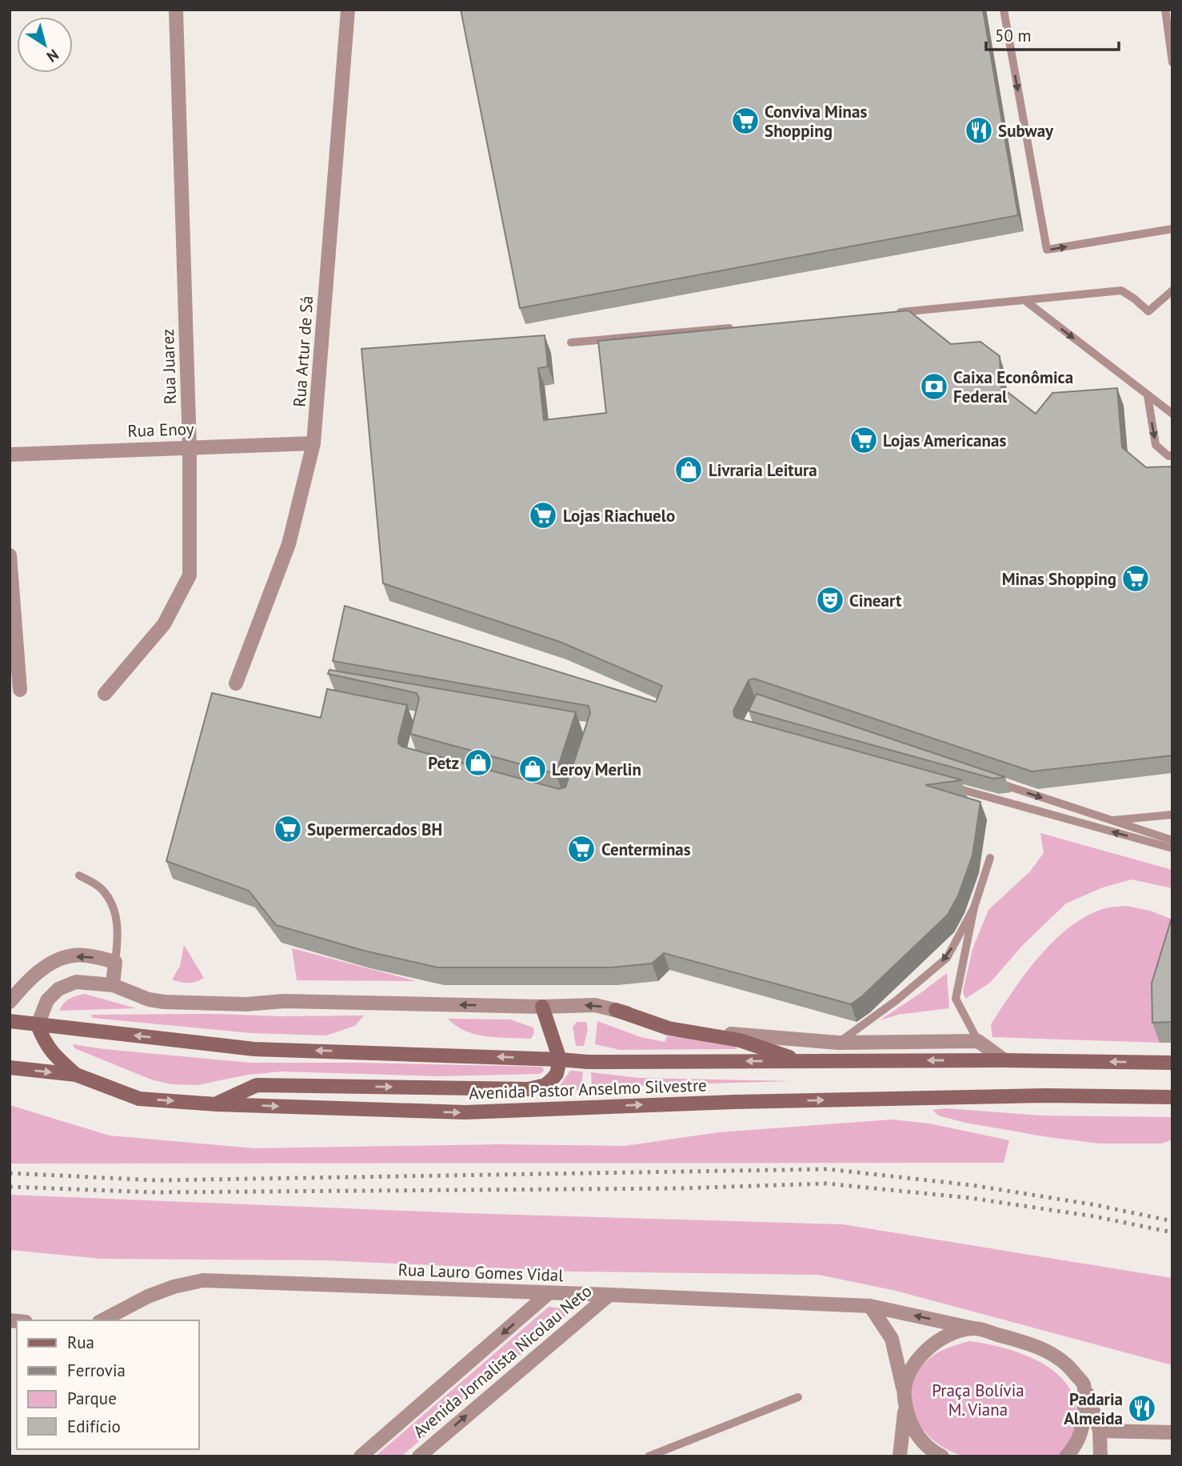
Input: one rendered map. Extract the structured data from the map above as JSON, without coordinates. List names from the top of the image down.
{
  "streets": {
    "main road": ["Avenida Pastor Anselmo Silvestre"],
    "street": [
      "Rua Artur de Sá",
      "Rua Juarez",
      "Rua Enoy",
      "Rua Lauro Gomes Vidal",
      "Avenida Jornalista Nicolau Neto"
    ]
  },
  "crossings": [
    ["Rua Artur de Sá", "Rua Enoy"],
    ["Rua Juarez", "Rua Enoy"],
    ["Rua Lauro Gomes Vidal", "Avenida Jornalista Nicolau Neto"]
  ],
  "parks": ["Praça Bolívia M. Viana"],
  "places": {
    "supermarket": [
      "Conviva Minas Shopping",
      "Lojas Americanas",
      "Lojas Riachuelo",
      "Minas Shopping",
      "Supermercados BH",
      "Centerminas"
    ],
    "restaurant": ["Subway", "Padaria Almeida"],
    "bank": ["Caixa Econômica Federal"],
    "shop": ["Livraria Leitura", "Petz", "Leroy Merlin"],
    "theatre": ["Cineart"]
  },
  "legend": [
    "Rua",
    "Ferrovia",
    "Parque",
    "Edifício"
  ],
  "scale_bar": "50 m",
  "north": "bottom right"
}
